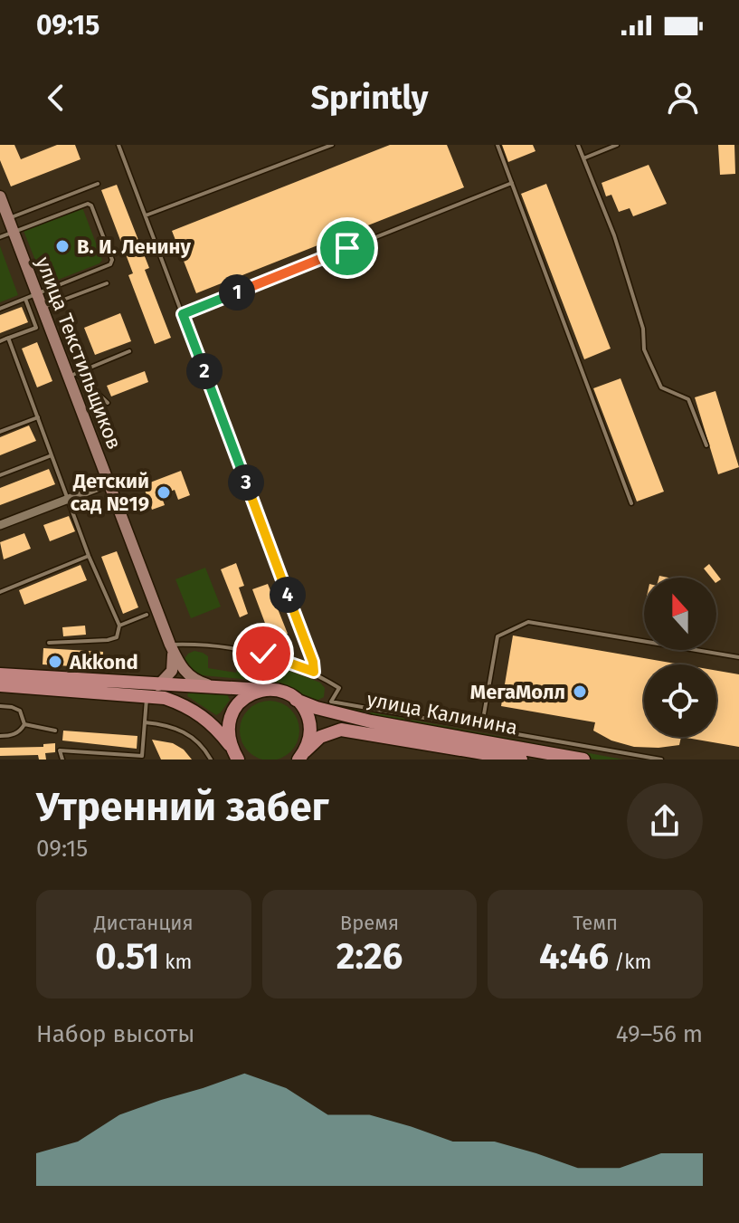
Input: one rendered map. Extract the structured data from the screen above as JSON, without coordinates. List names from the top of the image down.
{
  "streets": {
    "main road": ["улица Калинина"],
    "street": ["улица Текстильщиков"]
  },
  "places": [
    "В. И. Ленину",
    "Детский сад №19",
    "Akkond",
    "МегаМолл"
  ],
  "north": "top",
  "page": {
    "status": "09:15",
    "header": "Sprintly",
    "pins": [
      "1",
      "2",
      "3",
      "4"
    ],
    "heading": ["Утренний забег", "09:15"],
    "stats": [
      ["Дистанция", "0.51 km"],
      ["Время", "2:26"],
      ["Темп", "4:46 /km"]
    ],
    "chart": ["Набор высоты", "49–56 m"]
  }
}
